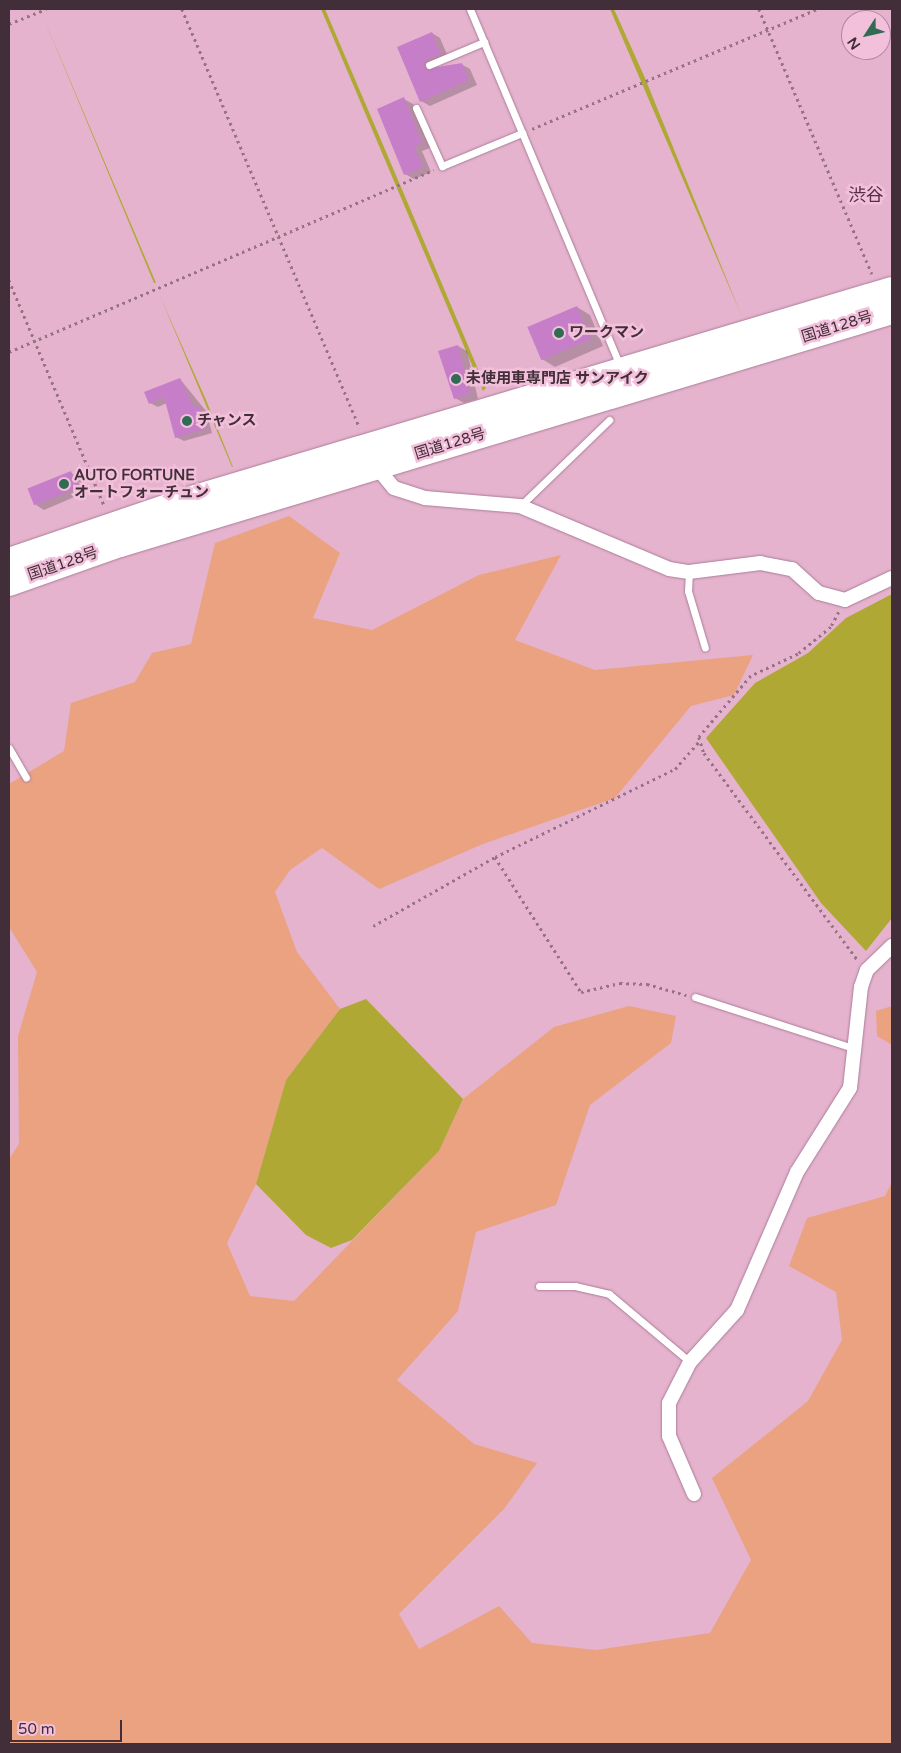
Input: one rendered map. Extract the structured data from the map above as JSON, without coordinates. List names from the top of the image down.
{
  "streets": {
    "highway": ["国道128号"]
  },
  "districts": ["渋谷"],
  "places": [
    "ワークマン",
    "未使用車専門店 サンアイク",
    "チャンス",
    "AUTO FORTUNE オートフォーチュン"
  ],
  "scale_bar": "50 m",
  "north": "bottom left"
}
